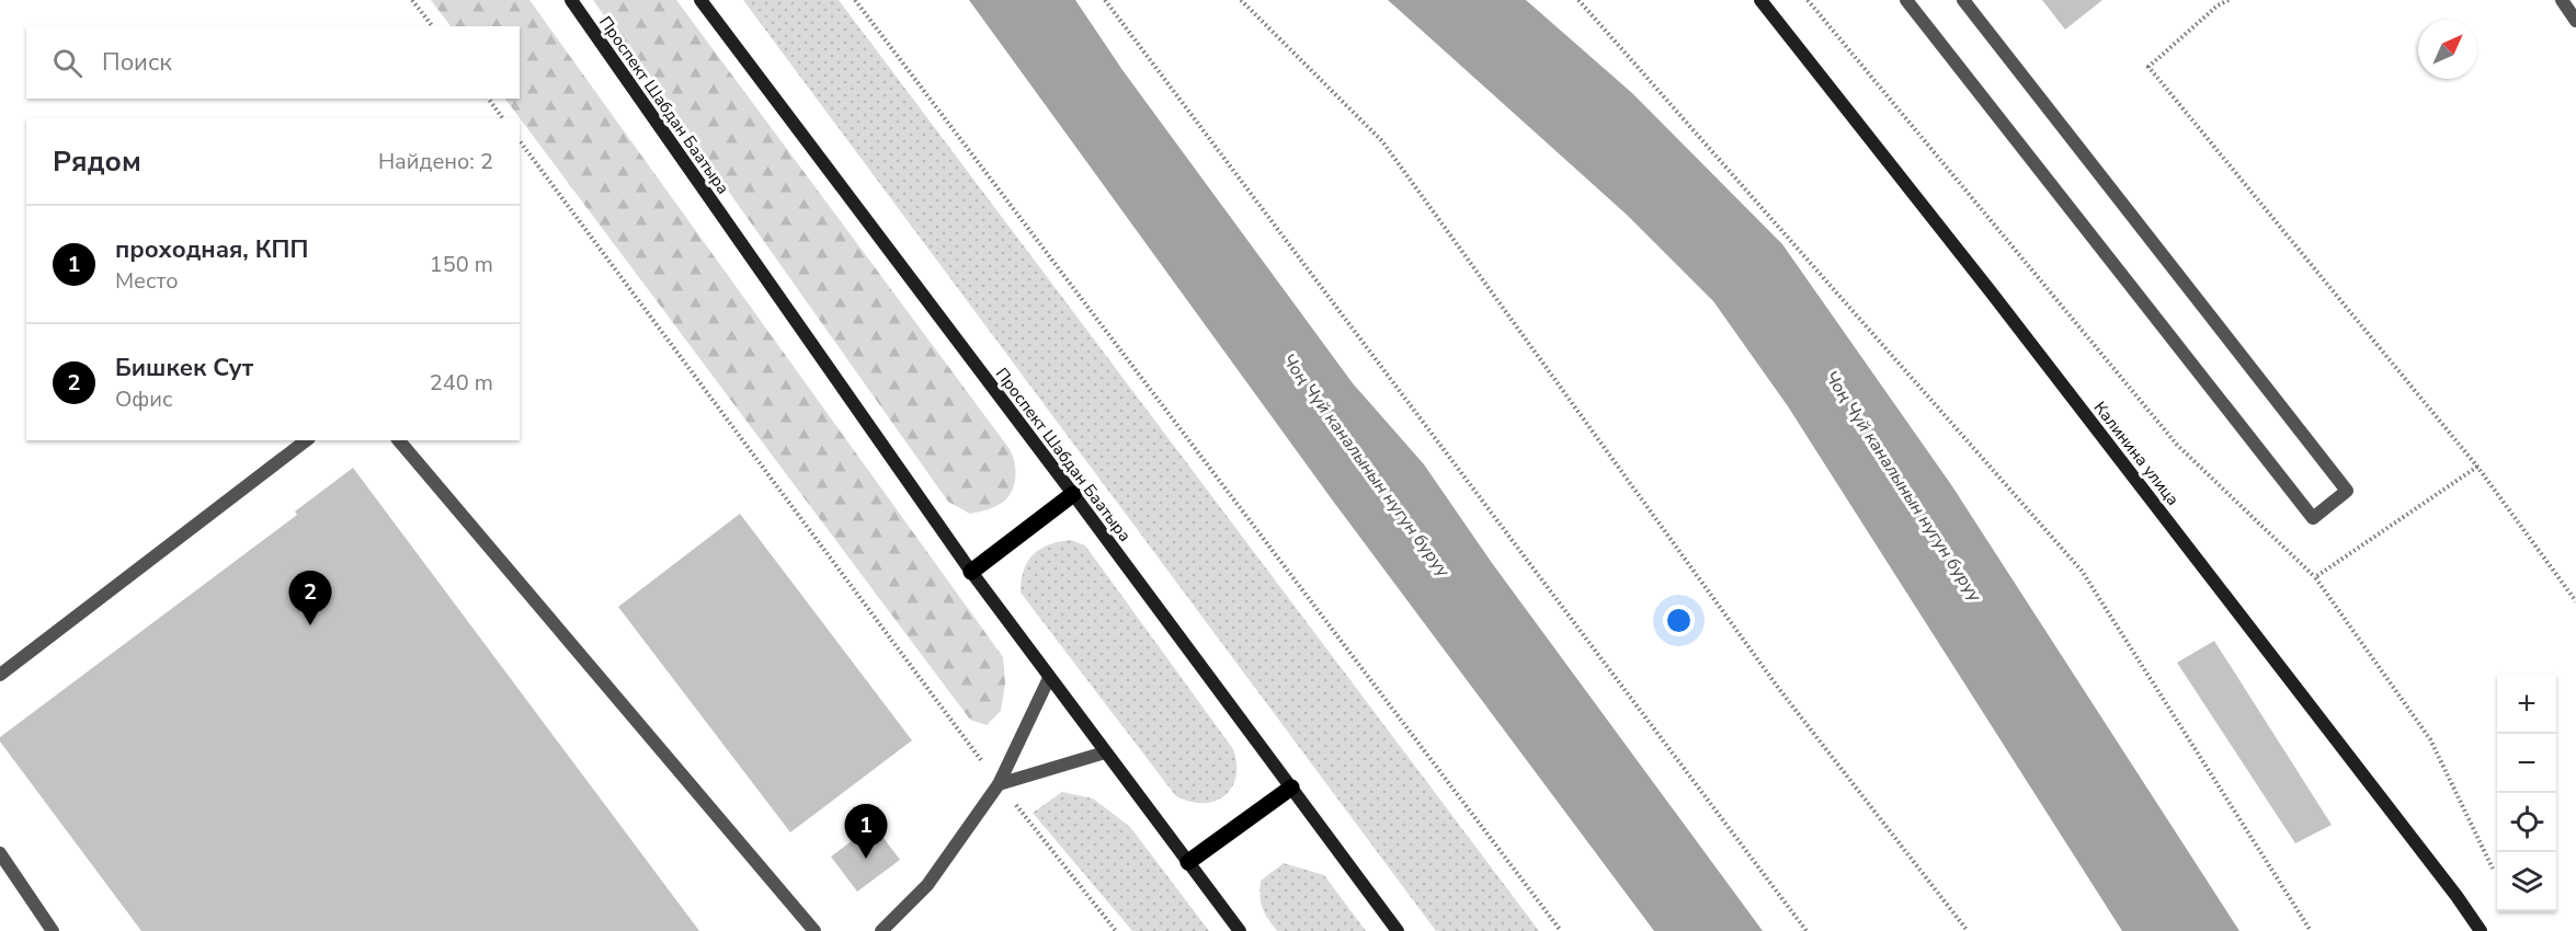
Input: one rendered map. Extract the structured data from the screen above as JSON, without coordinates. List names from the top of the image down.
{
  "streets": {
    "main road": ["Проспект Шабдан Баатыра", "Калинина улица"]
  },
  "water": ["Чоң Чүй каналынын нугун буруу"],
  "north": "top right",
  "page": {
    "search": "Поиск",
    "heading": ["Рядом", "Найдено: 2"],
    "list": [
      {
        "mark": "1",
        "name": "проходная, КПП",
        "note": "Место",
        "value": "150 m"
      },
      {
        "mark": "2",
        "name": "Бишкек Сут",
        "note": "Офис",
        "value": "240 m"
      }
    ],
    "pins": ["2", "1"],
    "map_buttons": ["+", "−"]
  }
}
